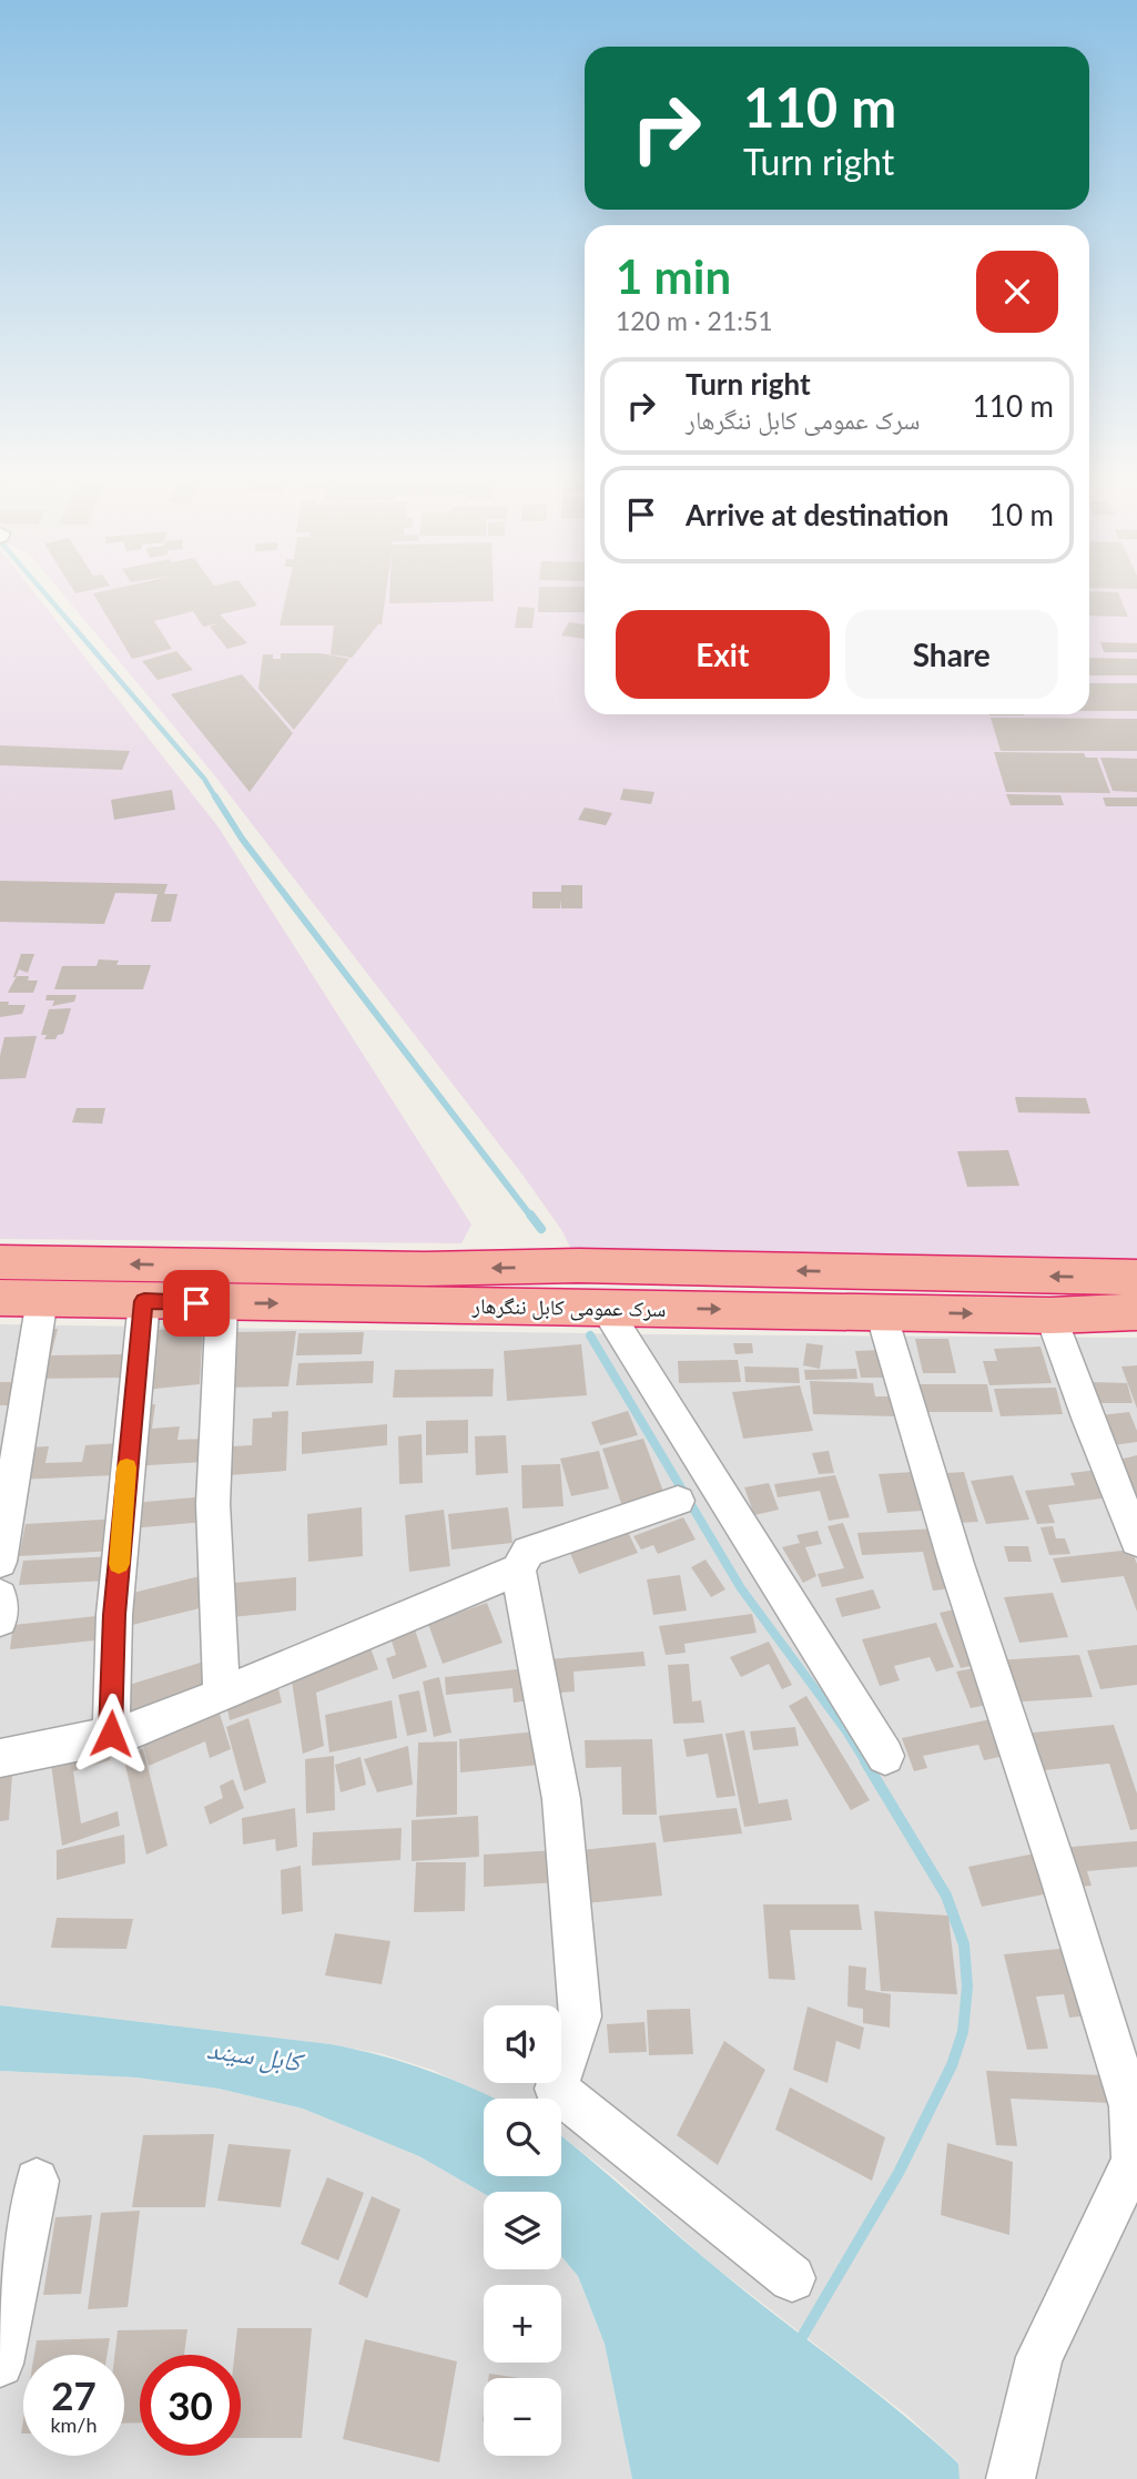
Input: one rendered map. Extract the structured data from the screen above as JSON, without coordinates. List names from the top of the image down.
{
  "streets": {
    "highway": ["سرک عمومی کابل ننگرهار"]
  },
  "water": ["کابل سيند"],
  "page": {
    "turn": ["110 m", "Turn right"],
    "heading": ["1 min", "120 m · 21:51"],
    "list": [
      {
        "name": "Turn right",
        "note": "سرک عمومی کابل ننگرهار",
        "value": "110 m"
      },
      {
        "name": "Arrive at destination",
        "value": "10 m"
      }
    ],
    "buttons": ["Exit", "Share"],
    "map_buttons": ["+", "−"],
    "speed": "27 km/h",
    "limit": "30"
  }
}
